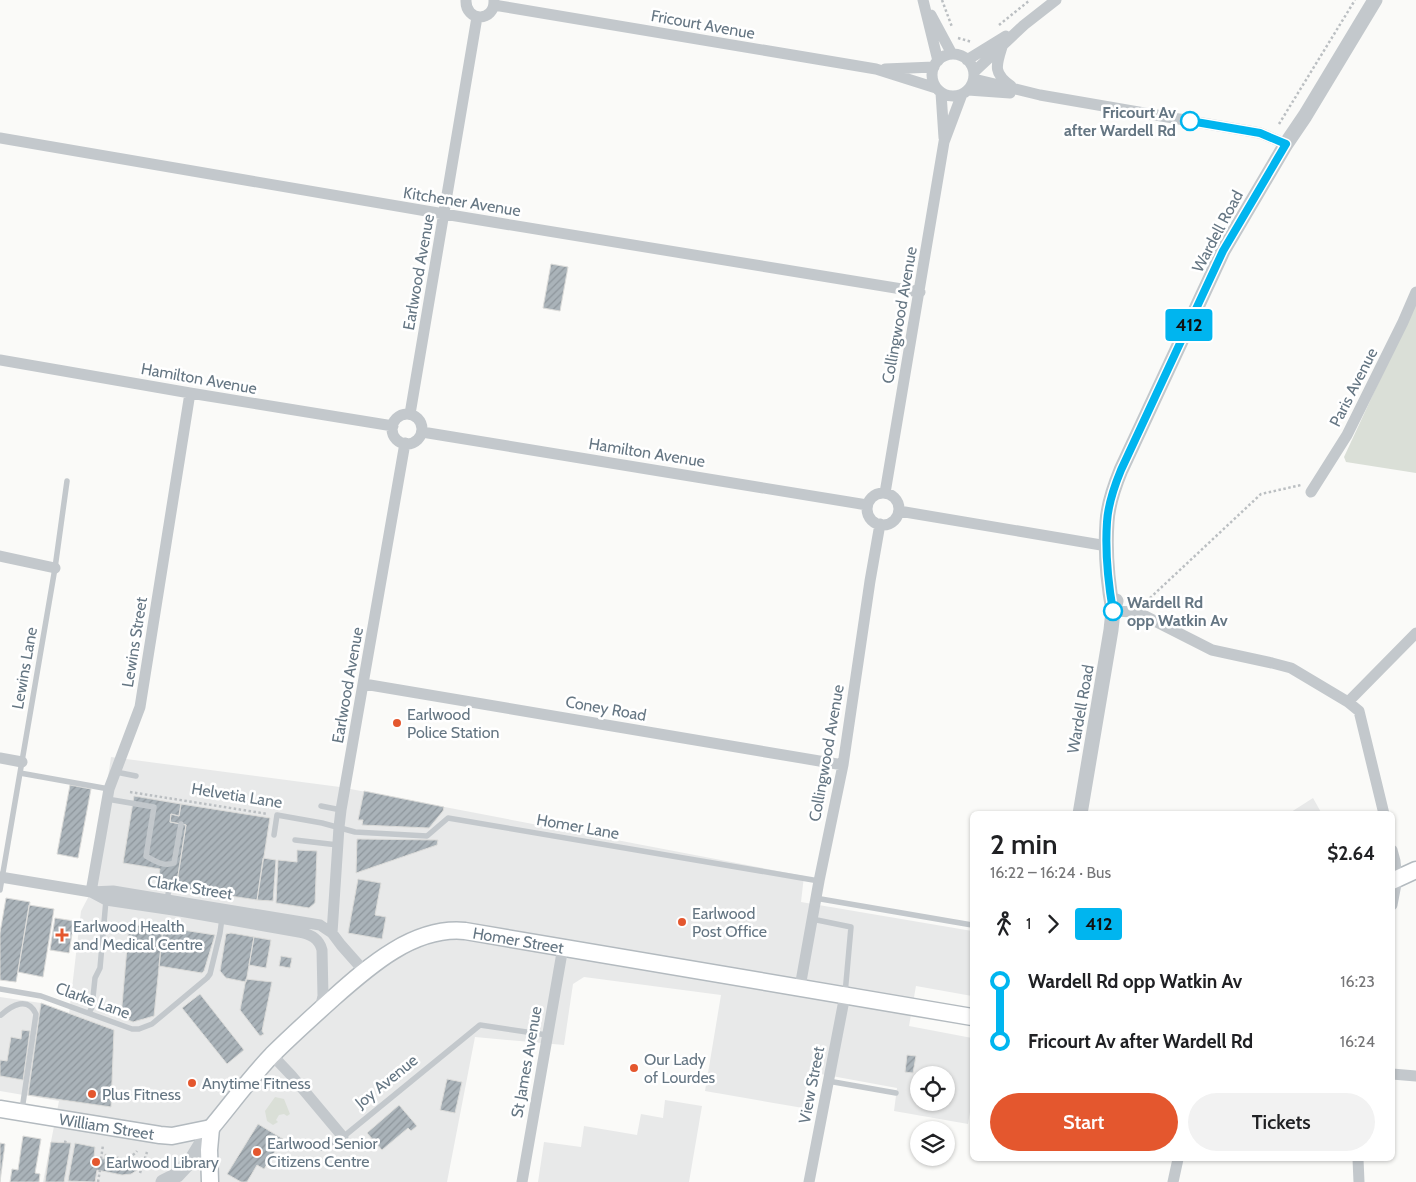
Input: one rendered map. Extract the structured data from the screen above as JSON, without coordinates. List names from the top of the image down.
{
  "streets": {
    "main road": ["Homer Street", "William Street"],
    "street": [
      "Fricourt Avenue",
      "Kitchener Avenue",
      "Wardell Road",
      "Earlwood Avenue",
      "Collingwood Avenue",
      "Hamilton Avenue",
      "Paris Avenue",
      "Lewins Street",
      "Coney Road",
      "Clarke Street",
      "St James Avenue",
      "View Street"
    ],
    "lane": [
      "Lewins Lane",
      "Helvetia Lane",
      "Homer Lane",
      "Clarke Lane",
      "Joy Avenue"
    ]
  },
  "crossings": [
    ["Fricourt Avenue", "Collingwood Avenue"],
    ["Kitchener Avenue", "Earlwood Avenue"],
    ["Kitchener Avenue", "Collingwood Avenue"],
    ["Earlwood Avenue", "Hamilton Avenue"],
    ["Earlwood Avenue", "Coney Road"],
    ["Earlwood Avenue", "Helvetia Lane"],
    ["Earlwood Avenue", "Homer Lane"],
    ["Earlwood Avenue", "Clarke Street"],
    ["Collingwood Avenue", "Hamilton Avenue"],
    ["Collingwood Avenue", "Coney Road"],
    ["Collingwood Avenue", "Homer Lane"],
    ["Collingwood Avenue", "Homer Street"],
    ["Hamilton Avenue", "Lewins Street"],
    ["Lewins Street", "Clarke Street"],
    ["Lewins Lane", "Clarke Street"],
    ["Helvetia Lane", "Homer Lane"],
    ["Clarke Street", "Homer Street"],
    ["Clarke Street", "Clarke Lane"],
    ["Homer Street", "St James Avenue"],
    ["Homer Street", "View Street"],
    ["Homer Street", "William Street"],
    ["St James Avenue", "Joy Avenue"]
  ],
  "places": {
    "other": [
      "Fricourt Av after Wardell Rd",
      "Wardell Rd opp Watkin Av",
      "Earlwood Police Station",
      "Earlwood Post Office",
      "Our Lady of Lourdes",
      "Anytime Fitness",
      "Plus Fitness",
      "Earlwood Senior Citizens Centre",
      "Earlwood Library"
    ],
    "health": ["Earlwood Health and Medical Centre"]
  },
  "lines": ["bus line 412"],
  "page": {
    "on_map": "412",
    "heading": ["2 min", "16:22 – 16:24 · Bus", "$2.64"],
    "legs": ["1", "412"],
    "list": [
      {
        "name": "Wardell Rd opp Watkin Av",
        "value": "16:23"
      },
      {
        "name": "Fricourt Av after Wardell Rd",
        "value": "16:24"
      }
    ],
    "buttons": ["Start", "Tickets"]
  }
}
